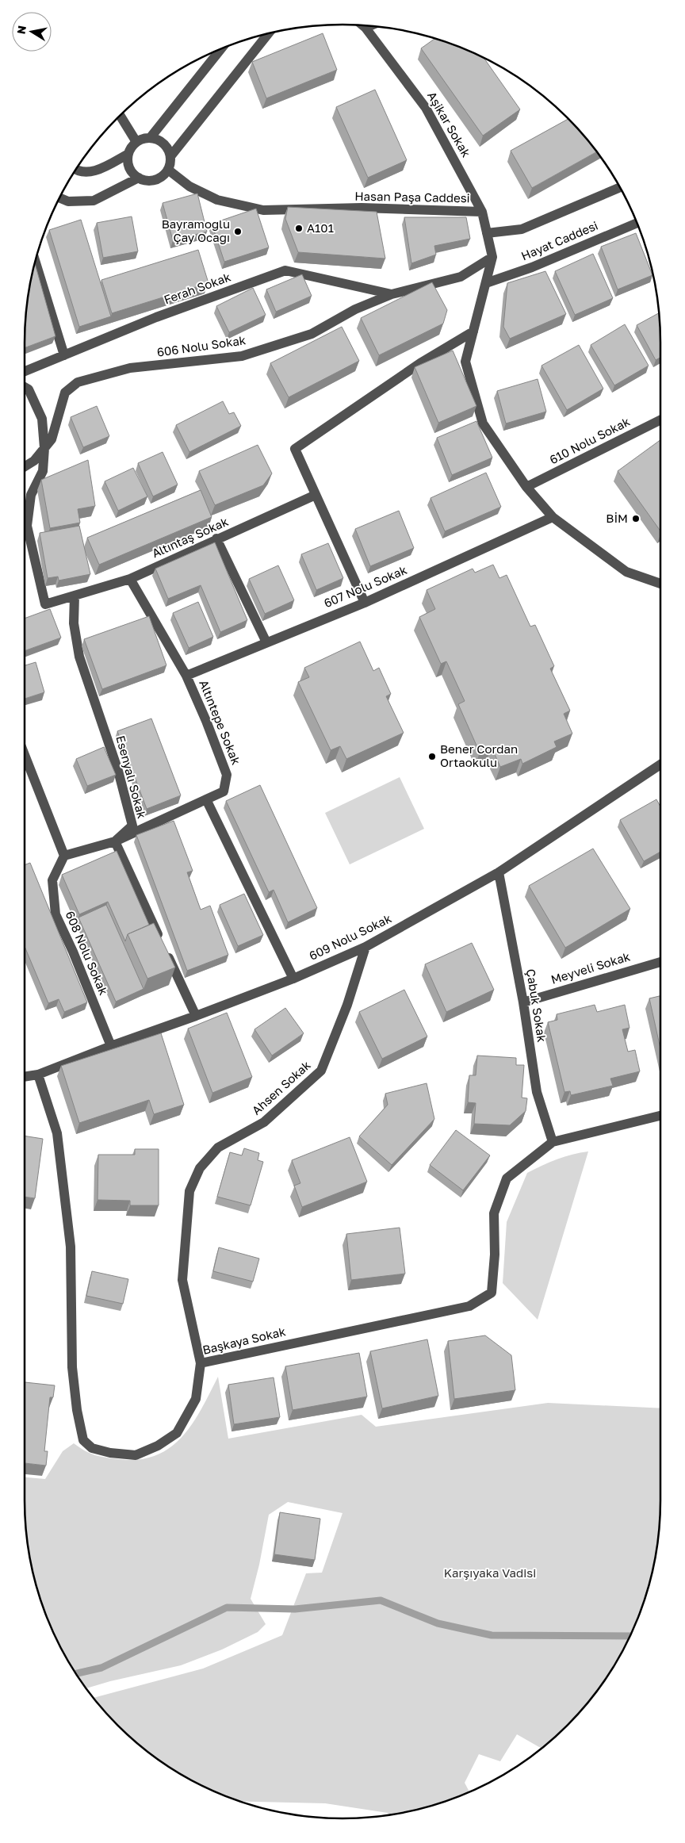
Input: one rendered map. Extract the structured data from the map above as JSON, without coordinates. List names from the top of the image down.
{
  "streets": {
    "street": [
      "Aşikar Sokak",
      "Hasan Paşa Caddesi",
      "Hayat Caddesi",
      "Ferah Sokak",
      "606 Nolu Sokak",
      "610 Nolu Sokak",
      "Altıntaş Sokak",
      "607 Nolu Sokak",
      "Altıntepe Sokak",
      "Esenyalı Sokak",
      "609 Nolu Sokak",
      "608 Nolu Sokak",
      "Meyveli Sokak",
      "Çabuk Sokak",
      "Ahsen Sokak",
      "Başkaya Sokak"
    ]
  },
  "crossings": [
    ["Aşikar Sokak", "Hasan Paşa Caddesi"],
    ["Hasan Paşa Caddesi", "Hayat Caddesi"],
    ["Hasan Paşa Caddesi", "606 Nolu Sokak"],
    ["Hasan Paşa Caddesi", "610 Nolu Sokak"],
    ["Hasan Paşa Caddesi", "607 Nolu Sokak"],
    ["Ferah Sokak", "606 Nolu Sokak"],
    ["606 Nolu Sokak", "Altıntaş Sokak"],
    ["Altıntaş Sokak", "Altıntepe Sokak"],
    ["Altıntaş Sokak", "Esenyalı Sokak"],
    ["607 Nolu Sokak", "Altıntepe Sokak"],
    ["609 Nolu Sokak", "608 Nolu Sokak"],
    ["609 Nolu Sokak", "Çabuk Sokak"],
    ["609 Nolu Sokak", "Ahsen Sokak"],
    ["609 Nolu Sokak", "Başkaya Sokak"],
    ["Meyveli Sokak", "Çabuk Sokak"],
    ["Çabuk Sokak", "Başkaya Sokak"],
    ["Ahsen Sokak", "Başkaya Sokak"]
  ],
  "parks": ["Karşıyaka Vadisi"],
  "places": [
    "A101",
    "Bayramoğlu Çay Ocağı",
    "BİM",
    "Bener Cordan Ortaokulu"
  ],
  "north": "left"
}
